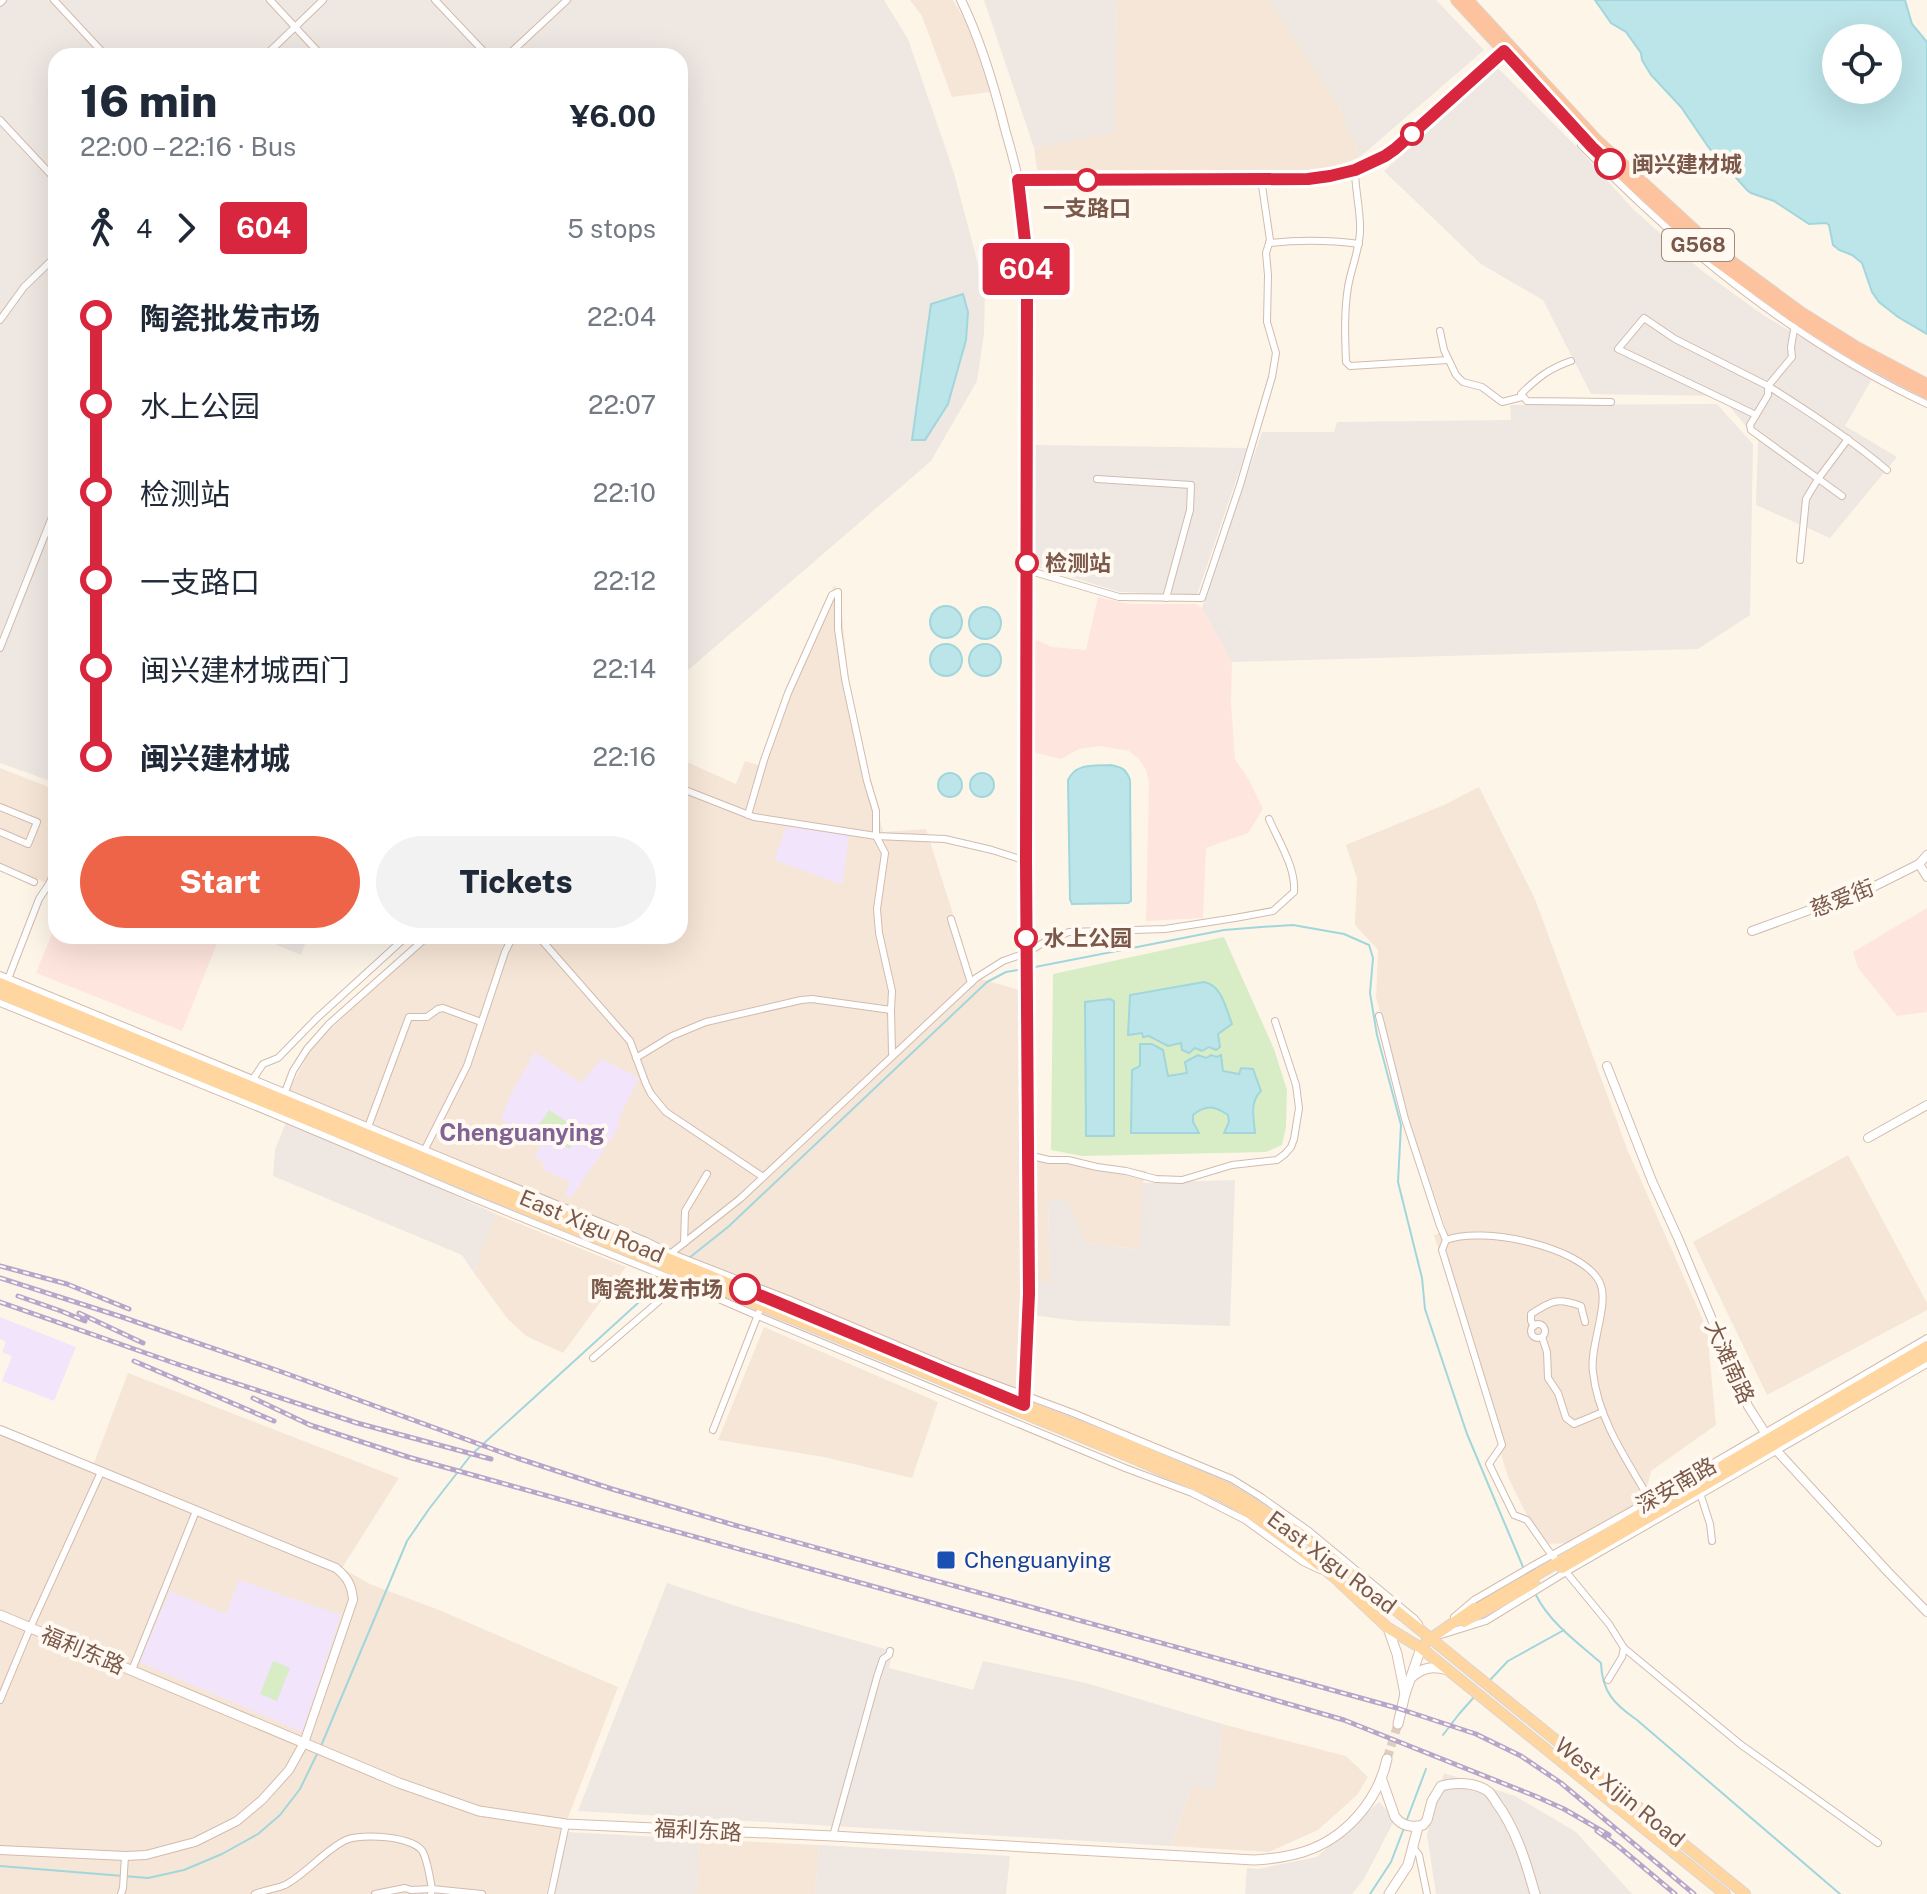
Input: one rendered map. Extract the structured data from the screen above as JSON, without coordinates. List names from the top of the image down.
{
  "streets": {
    "highway": ["G568"],
    "main road": [
      "East Xigu Road",
      "深安南路",
      "福利东路",
      "West Xijin Road"
    ],
    "street": ["慈爱街", "大滩南路"]
  },
  "crossings": [
    ["East Xigu Road", "深安南路"],
    ["East Xigu Road", "West Xijin Road"],
    ["大滩南路", "深安南路"]
  ],
  "districts": ["Chenguanying"],
  "places": {
    "other": [
      "闽兴建材城",
      "一支路口",
      "检测站",
      "水上公园",
      "陶瓷批发市场"
    ],
    "transit": ["Chenguanying"]
  },
  "lines": ["bus line 604"],
  "page": {
    "on_map": "604",
    "heading": ["16 min", "22:00 – 22:16 · Bus", "¥6.00"],
    "legs": ["4", "604", "5 stops"],
    "list": [
      {
        "name": "陶瓷批发市场",
        "value": "22:04"
      },
      {
        "name": "水上公园",
        "value": "22:07"
      },
      {
        "name": "检测站",
        "value": "22:10"
      },
      {
        "name": "一支路口",
        "value": "22:12"
      },
      {
        "name": "闽兴建材城西门",
        "value": "22:14"
      },
      {
        "name": "闽兴建材城",
        "value": "22:16"
      }
    ],
    "buttons": ["Start", "Tickets"]
  }
}
